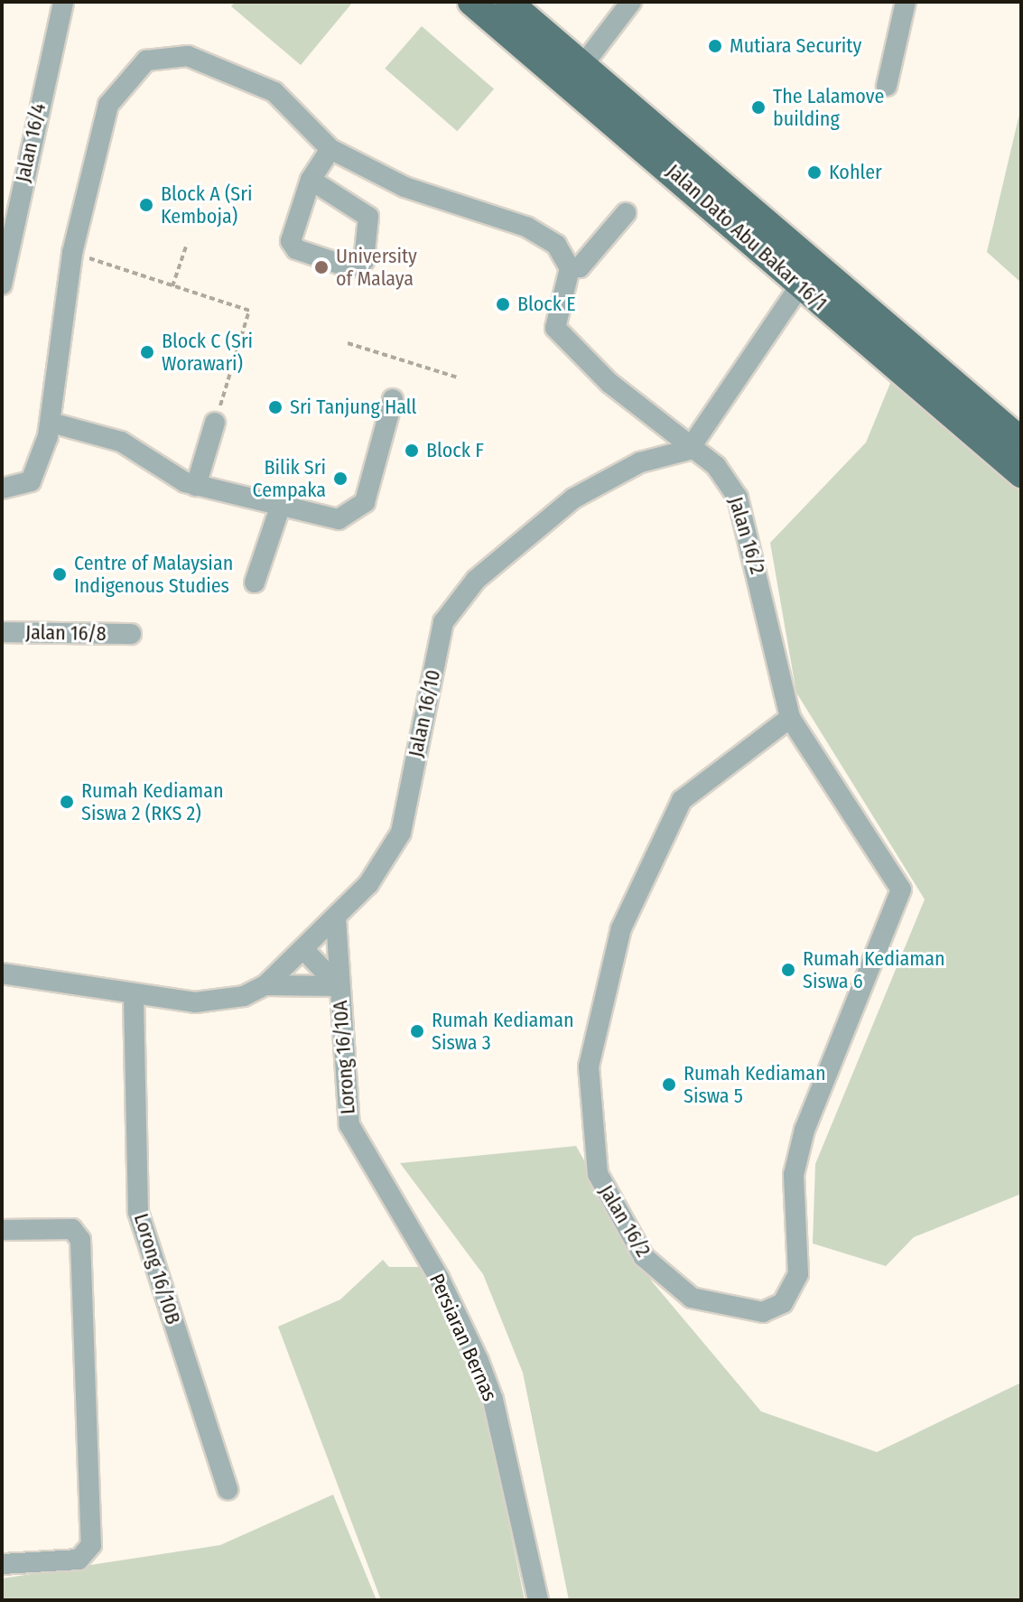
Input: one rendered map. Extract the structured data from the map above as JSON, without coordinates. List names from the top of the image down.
{
  "streets": {
    "main road": ["Jalan Dato Abu Bakar 16/1"],
    "street": [
      "Jalan 16/4",
      "Jalan 16/2",
      "Jalan 16/8",
      "Jalan 16/10",
      "Lorong 16/10A",
      "Lorong 16/10B",
      "Persiaran Bernas"
    ]
  },
  "crossings": [
    ["Jalan 16/2", "Jalan 16/10"],
    ["Jalan 16/10", "Lorong 16/10A"],
    ["Jalan 16/10", "Lorong 16/10B"],
    ["Lorong 16/10A", "Persiaran Bernas"]
  ],
  "places": [
    "Mutiara Security",
    "The Lalamove building",
    "Kohler",
    "Block A (Sri Kemboja)",
    "University of Malaya",
    "Block E",
    "Block C (Sri Worawari)",
    "Sri Tanjung Hall",
    "Block F",
    "Bilik Sri Cempaka",
    "Centre of Malaysian Indigenous Studies",
    "Rumah Kediaman Siswa 2 (RKS 2)",
    "Rumah Kediaman Siswa 6",
    "Rumah Kediaman Siswa 3",
    "Rumah Kediaman Siswa 5"
  ]
}
